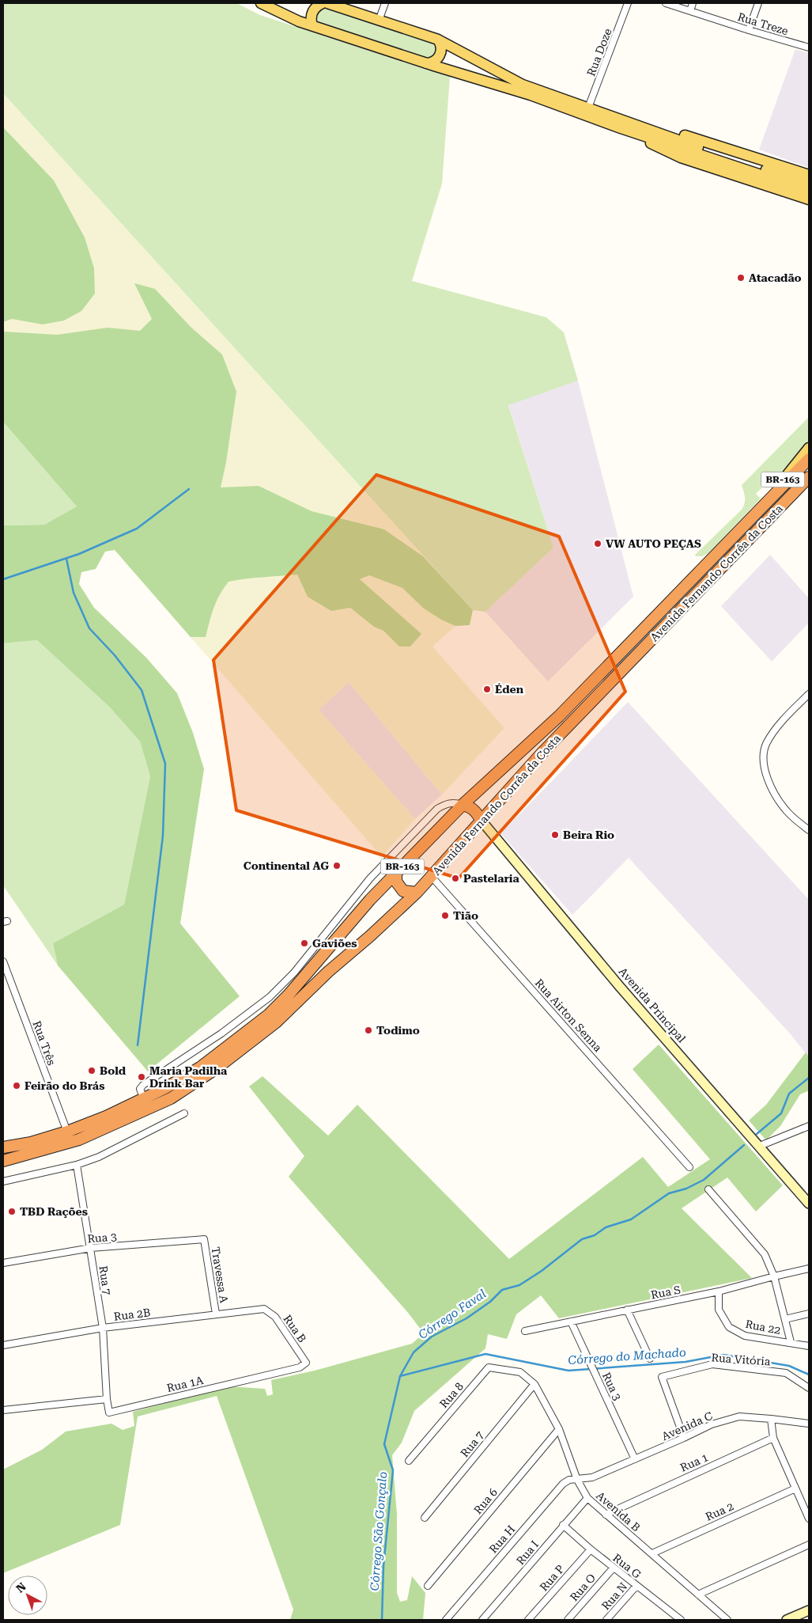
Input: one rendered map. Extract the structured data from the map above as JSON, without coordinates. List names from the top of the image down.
{
  "streets": {
    "highway": ["BR-163", "Avenida Fernando Corrêa da Costa"],
    "street": [
      "Rua Treze",
      "Rua Doze",
      "Avenida Principal",
      "Rua Airton Senna",
      "Rua Três",
      "Rua 3",
      "Travessa A",
      "Rua 7",
      "Rua S",
      "Rua 2B",
      "Rua 22",
      "Rua B",
      "Rua Vitória",
      "Rua 1A",
      "Rua 8",
      "Avenida C",
      "Rua 1",
      "Rua 6",
      "Avenida B",
      "Rua 2",
      "Rua H",
      "Rua I",
      "Rua G",
      "Rua P",
      "Rua O",
      "Rua N"
    ]
  },
  "crossings": [
    ["Avenida Fernando Corrêa da Costa", "Avenida Principal"],
    ["Avenida Fernando Corrêa da Costa", "Rua Airton Senna"],
    ["Avenida Fernando Corrêa da Costa", "Rua Três"],
    ["Rua 3", "Travessa A"],
    ["Rua 3", "Rua 7"],
    ["Rua 3", "Rua S"],
    ["Rua 3", "Avenida C"],
    ["Travessa A", "Rua 2B"],
    ["Rua 7", "Rua 2B"],
    ["Rua 7", "Rua 1A"],
    ["Rua 7", "Avenida B"],
    ["Rua S", "Rua 22"],
    ["Rua 2B", "Rua B"],
    ["Rua B", "Rua 1A"],
    ["Rua Vitória", "Avenida C"],
    ["Rua 8", "Avenida B"],
    ["Avenida C", "Avenida B"],
    ["Avenida C", "Rua H"],
    ["Rua 1", "Avenida B"],
    ["Rua 6", "Avenida B"],
    ["Avenida B", "Rua 2"],
    ["Avenida B", "Rua H"],
    ["Avenida B", "Rua I"],
    ["Rua I", "Rua G"],
    ["Rua G", "Rua P"],
    ["Rua G", "Rua O"],
    ["Rua G", "Rua N"]
  ],
  "water": ["Córrego Faval", "Córrego do Machado", "Córrego São Gonçalo"],
  "places": [
    "Atacadão",
    "VW AUTO PEÇAS",
    "Éden",
    "Beira Rio",
    "Continental AG",
    "Pastelaria",
    "Tião",
    "Gaviões",
    "Todimo",
    "Bold",
    "Maria Padilha Drink Bar",
    "Feirão do Brás",
    "TBD Rações"
  ],
  "north": "top left"
}
